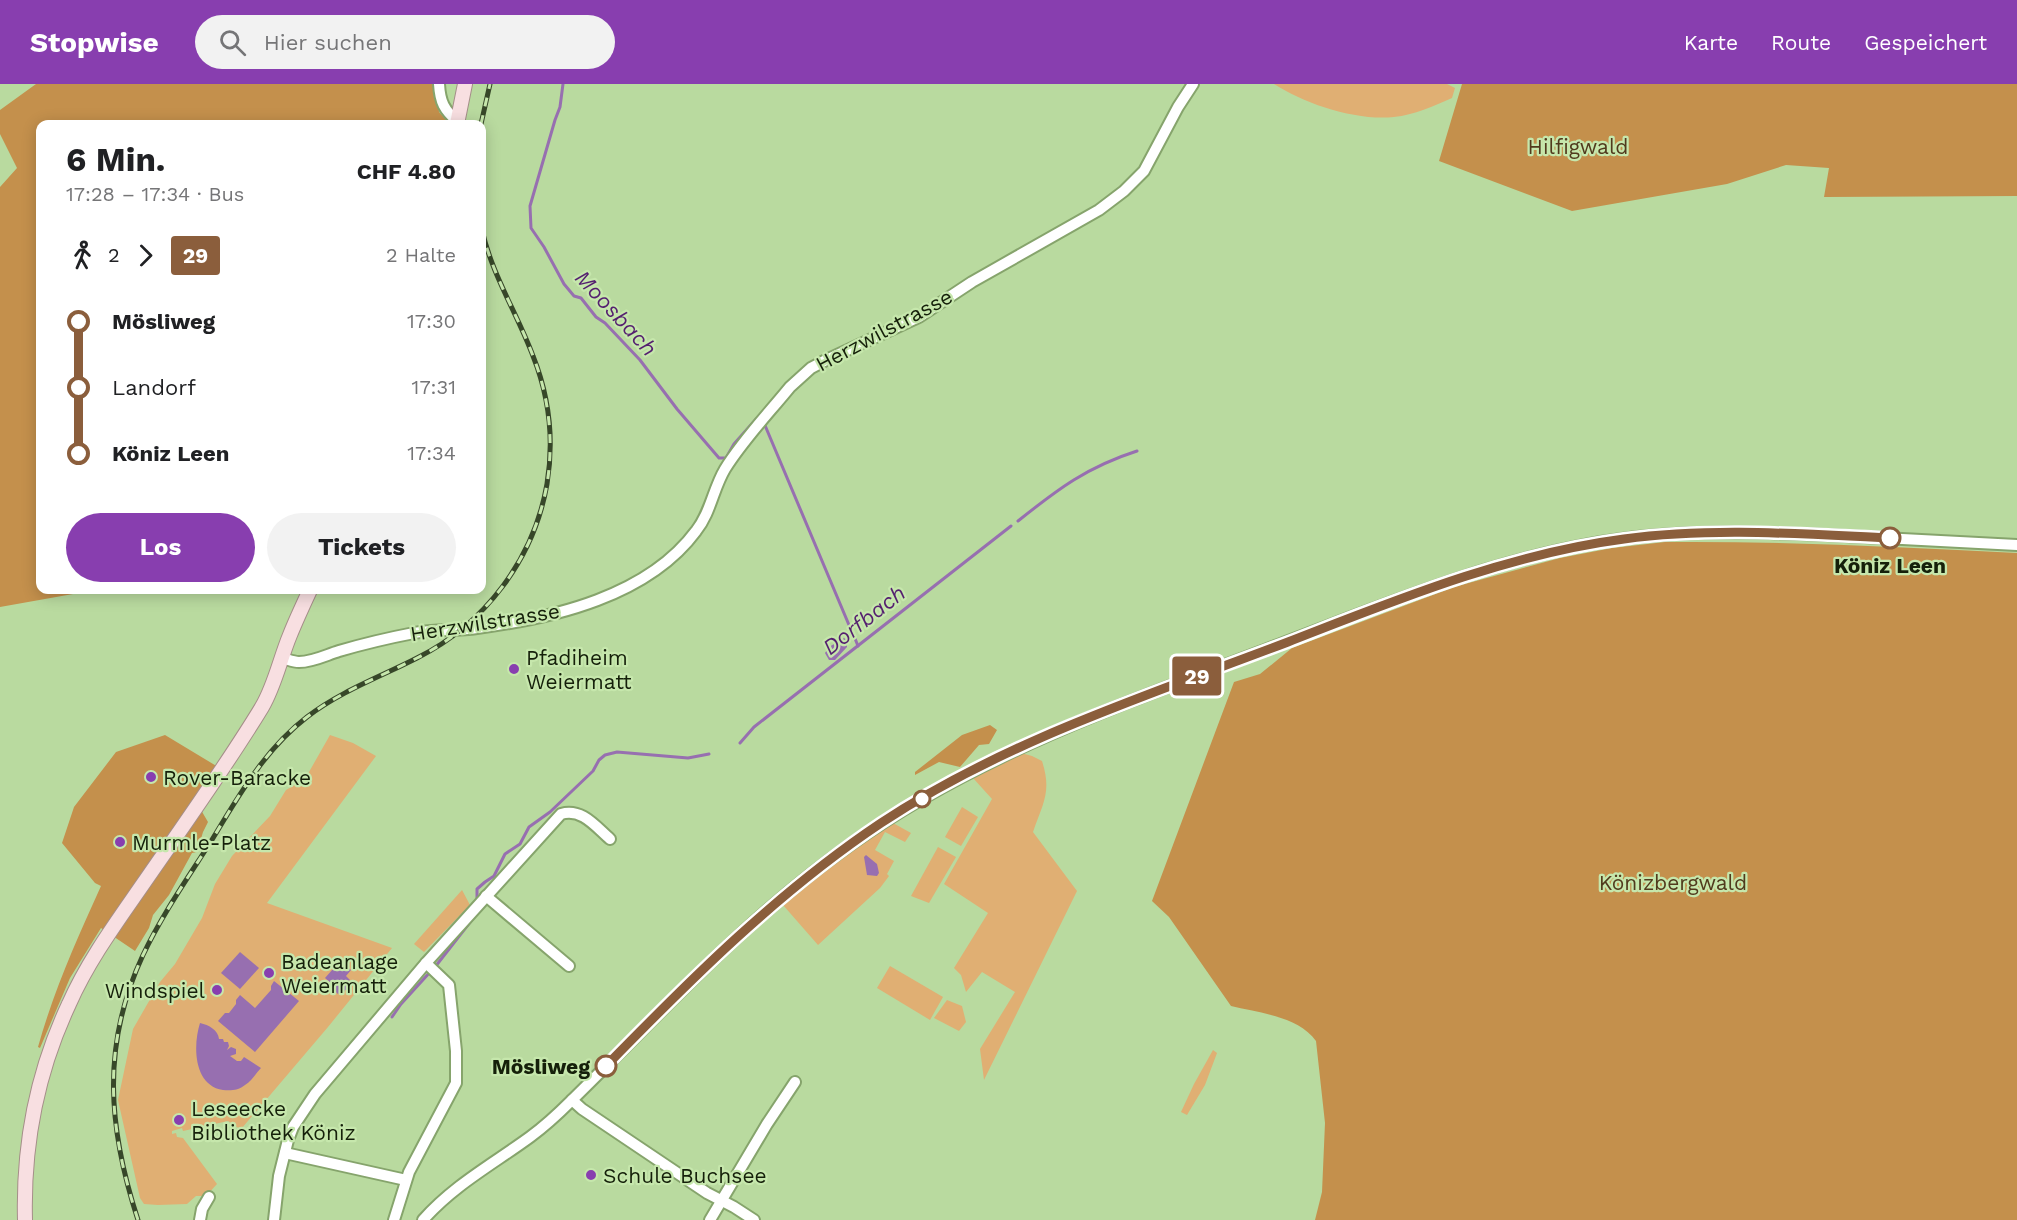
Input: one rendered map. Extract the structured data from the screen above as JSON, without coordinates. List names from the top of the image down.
{
  "streets": {
    "street": ["Herzwilstrasse"]
  },
  "water": ["Moosbach", "Dorfbach"],
  "parks": ["Hilfigwald", "Könizbergwald"],
  "places": [
    "Köniz Leen",
    "Pfadiheim Weiermatt",
    "Rover-Baracke",
    "Murmle-Platz",
    "Badeanlage Weiermatt",
    "Windspiel",
    "Mösliweg",
    "Leseecke Bibliothek Köniz",
    "Schule Buchsee"
  ],
  "lines": ["bus line 29"],
  "page": {
    "header": "Stopwise",
    "search": "Hier suchen",
    "nav": ["Karte", "Route", "Gespeichert"],
    "on_map": "29",
    "heading": ["6 Min.", "17:28 – 17:34 · Bus", "CHF 4.80"],
    "legs": ["2", "29", "2 Halte"],
    "list": [
      {
        "name": "Mösliweg",
        "value": "17:30"
      },
      {
        "name": "Landorf",
        "value": "17:31"
      },
      {
        "name": "Köniz Leen",
        "value": "17:34"
      }
    ],
    "buttons": ["Los", "Tickets"]
  }
}
